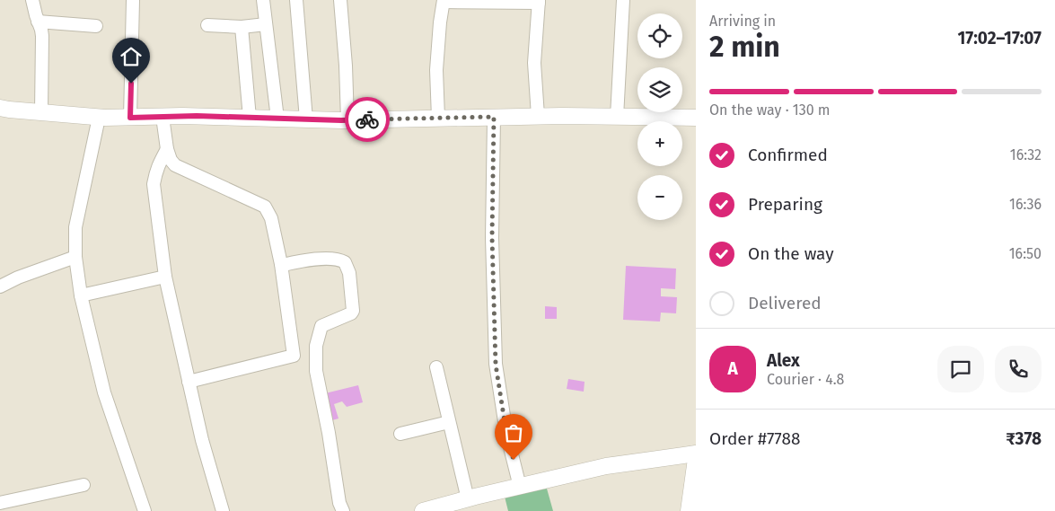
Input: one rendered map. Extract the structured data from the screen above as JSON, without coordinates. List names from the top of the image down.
{
  "page": {
    "heading": ["2 min", "Arriving in", "17:02–17:07"],
    "panel": [
      "Alex",
      "Courier · 4.8",
      "Order #7788",
      "₹378"
    ],
    "map_buttons": ["+", "−"],
    "bar": "On the way · 130 m",
    "list": [
      ["Confirmed", "16:32"],
      ["Preparing", "16:36"],
      ["On the way", "16:50"],
      "Delivered"
    ],
    "round": "A"
  }
}
